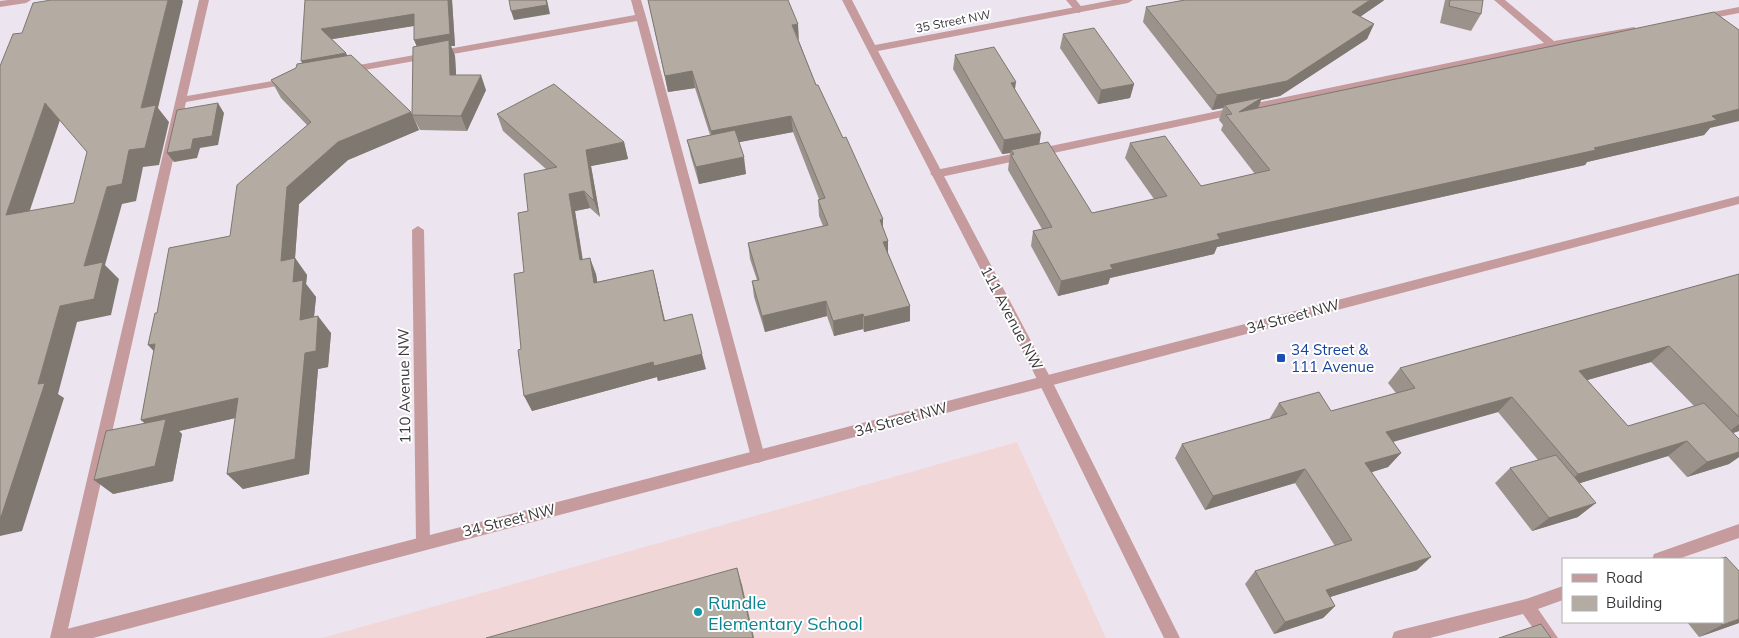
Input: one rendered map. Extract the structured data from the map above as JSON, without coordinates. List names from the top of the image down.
{
  "streets": {
    "street": [
      "35 Street NW",
      "34 Street NW",
      "111 Avenue NW",
      "110 Avenue NW"
    ]
  },
  "crossings": [
    ["35 Street NW", "111 Avenue NW"],
    ["34 Street NW", "111 Avenue NW"],
    ["34 Street NW", "110 Avenue NW"]
  ],
  "places": {
    "transit": ["34 Street & 111 Avenue"],
    "other": ["Rundle Elementary School"]
  },
  "legend": ["Road", "Building"]
}
